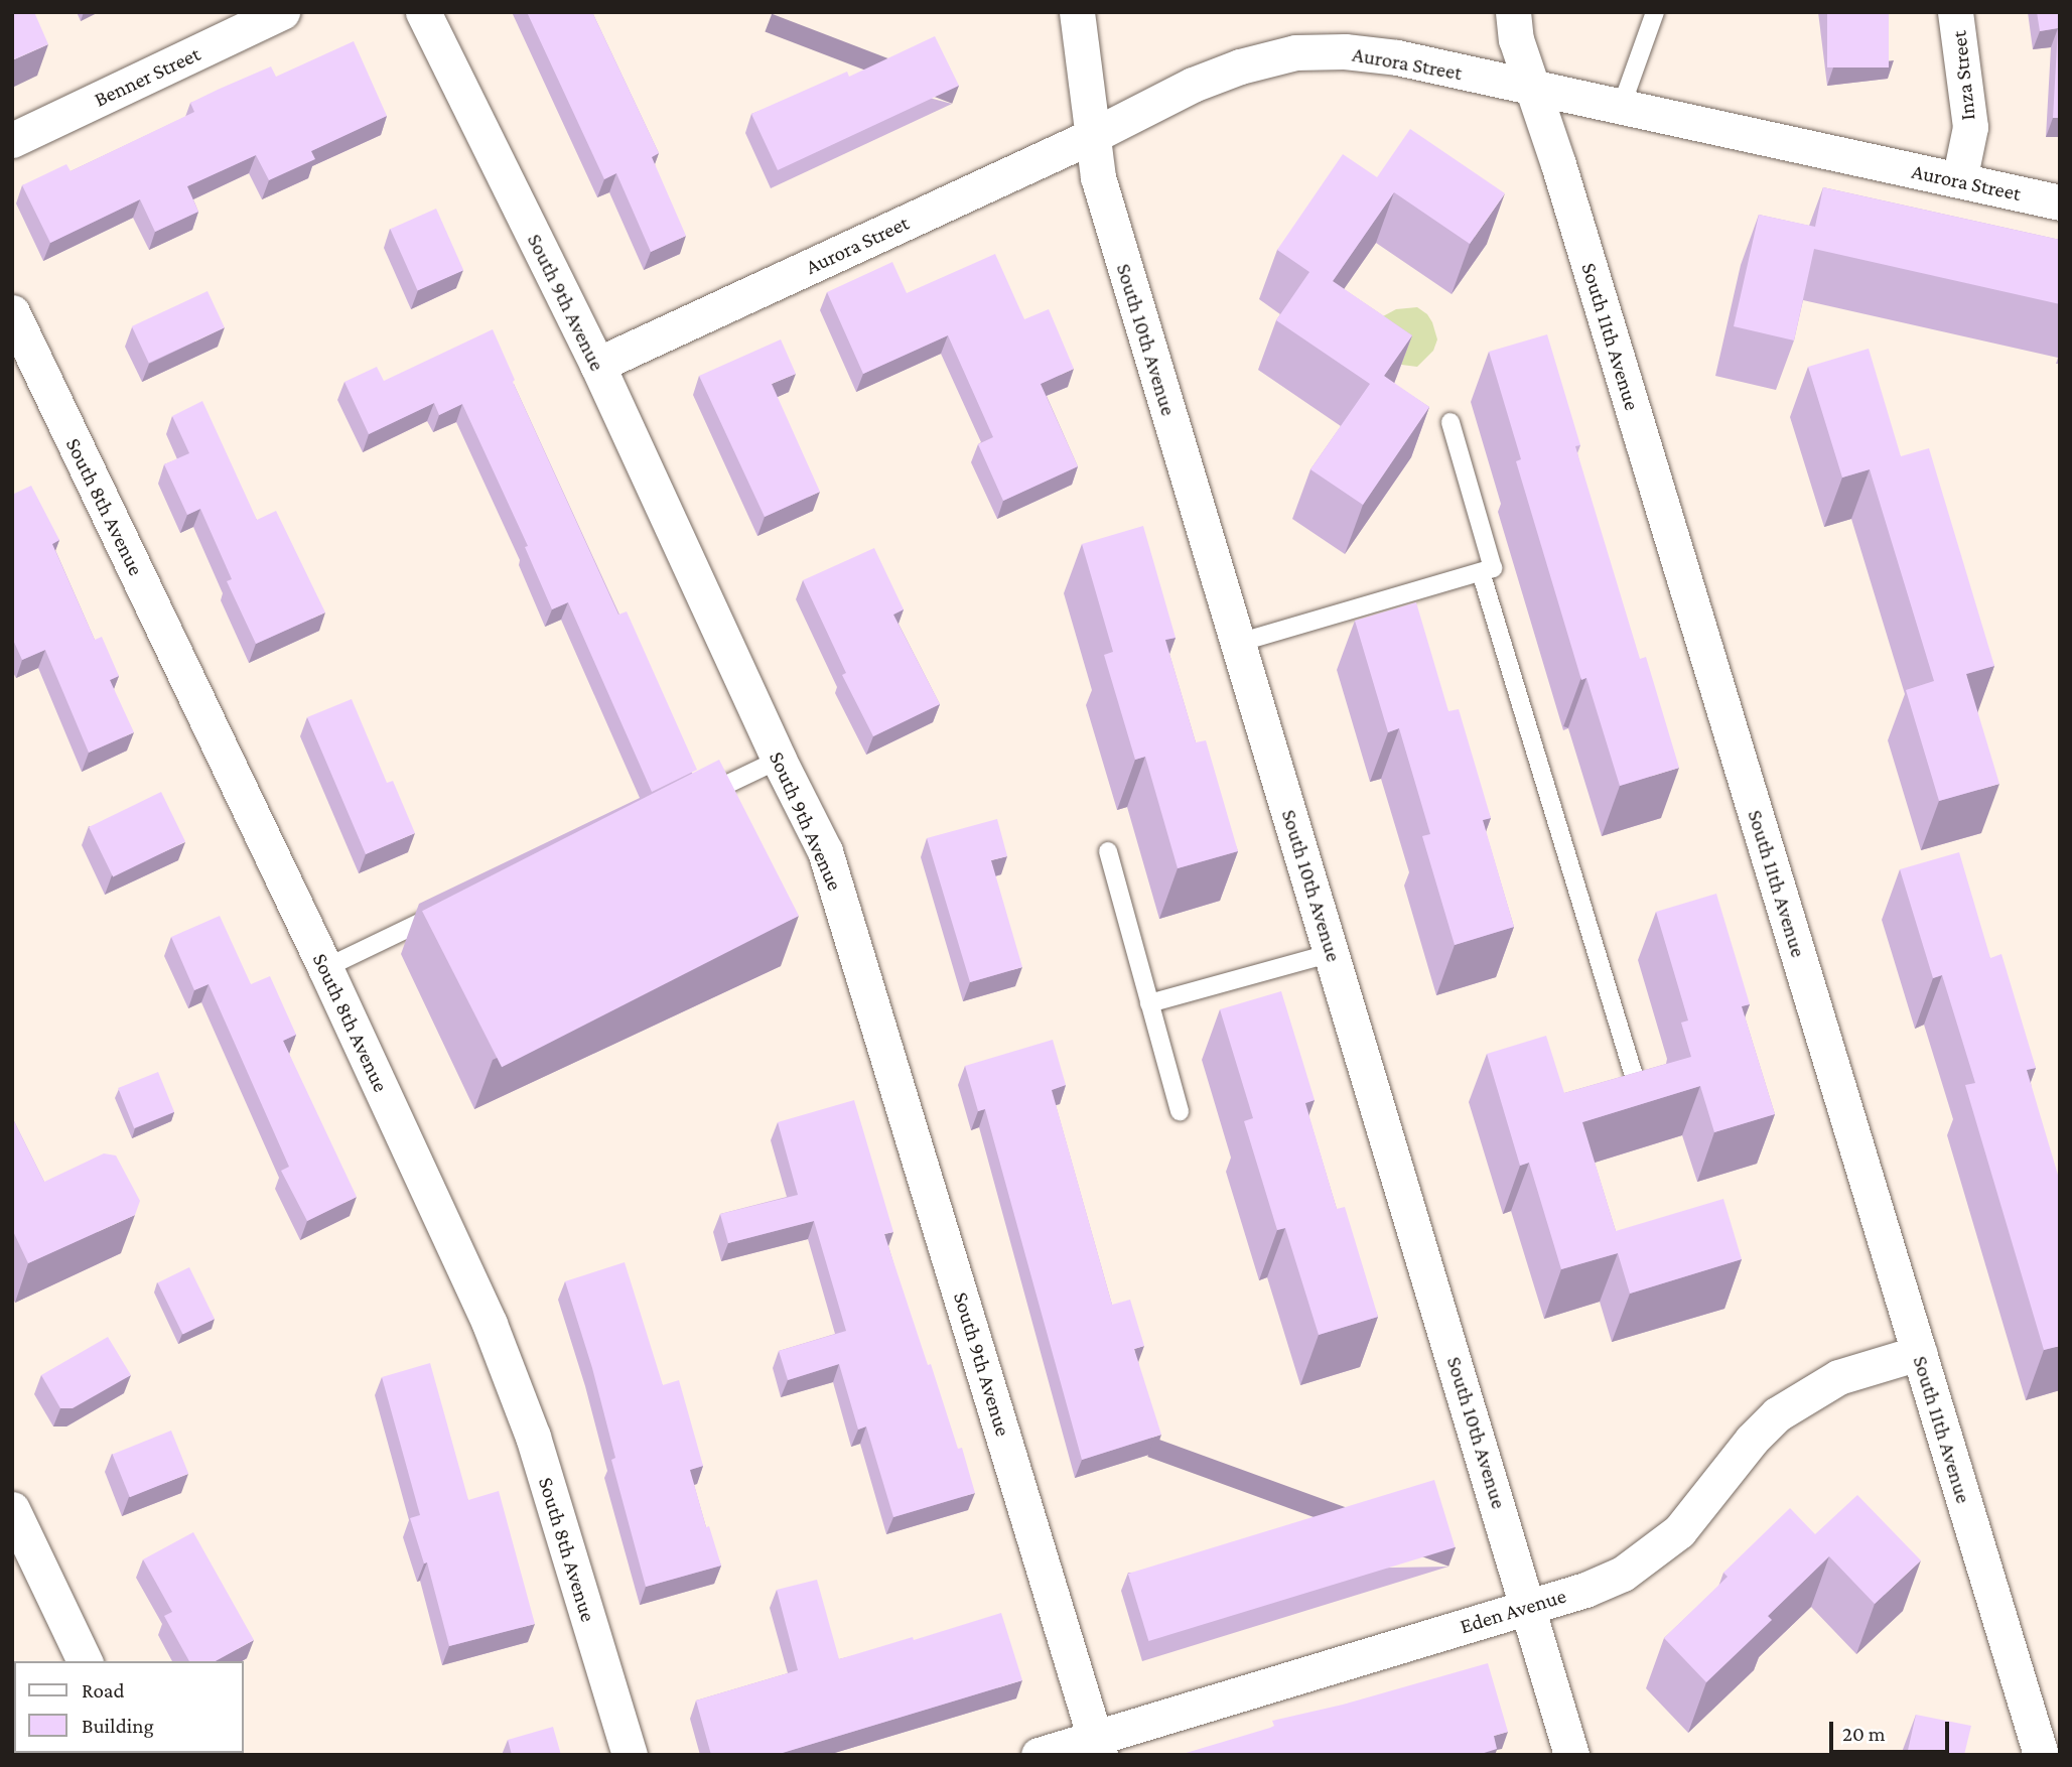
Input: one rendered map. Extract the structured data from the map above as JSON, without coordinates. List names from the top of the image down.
{
  "streets": {
    "street": [
      "Aurora Street",
      "Inza Street",
      "Benner Street",
      "South 9th Avenue",
      "South 11th Avenue",
      "South 10th Avenue",
      "South 8th Avenue",
      "Eden Avenue"
    ]
  },
  "crossings": [
    ["Aurora Street", "Inza Street"],
    ["Aurora Street", "South 9th Avenue"],
    ["Aurora Street", "South 11th Avenue"],
    ["Aurora Street", "South 10th Avenue"],
    ["South 9th Avenue", "Eden Avenue"],
    ["South 11th Avenue", "Eden Avenue"],
    ["South 10th Avenue", "Eden Avenue"]
  ],
  "legend": ["Road", "Building"],
  "scale_bar": "20 m"
}
